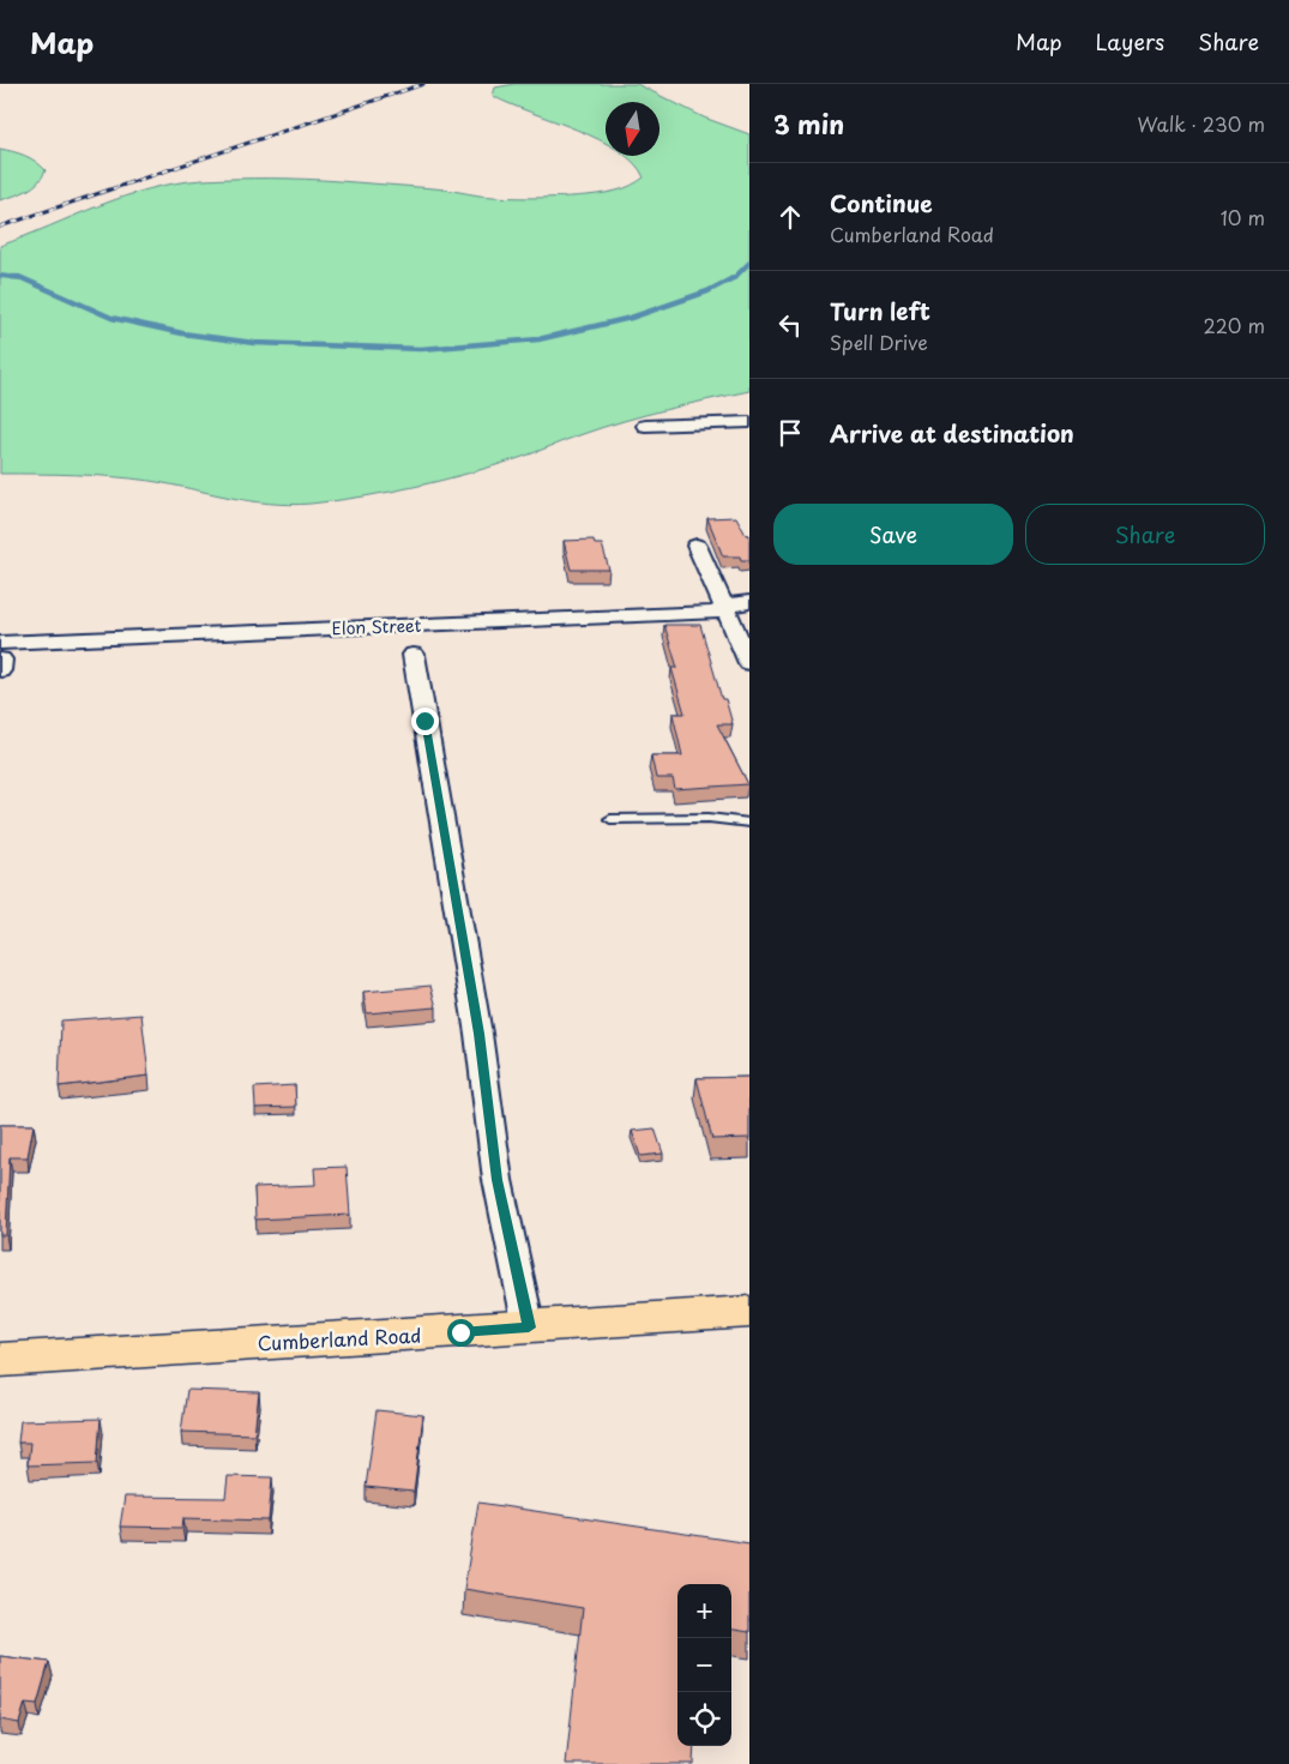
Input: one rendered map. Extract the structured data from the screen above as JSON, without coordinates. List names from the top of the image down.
{
  "streets": {
    "main road": ["Cumberland Road"],
    "street": ["Elon Street"]
  },
  "north": "bottom",
  "page": {
    "header": "Map",
    "nav": ["Map", "Layers", "Share"],
    "heading": ["3 min", "Walk · 230 m"],
    "list": [
      ["Continue", "Cumberland Road", "10 m"],
      ["Turn left", "Spell Drive", "220 m"],
      "Arrive at destination"
    ],
    "buttons": ["Save", "Share"],
    "map_buttons": ["+", "−"]
  }
}
